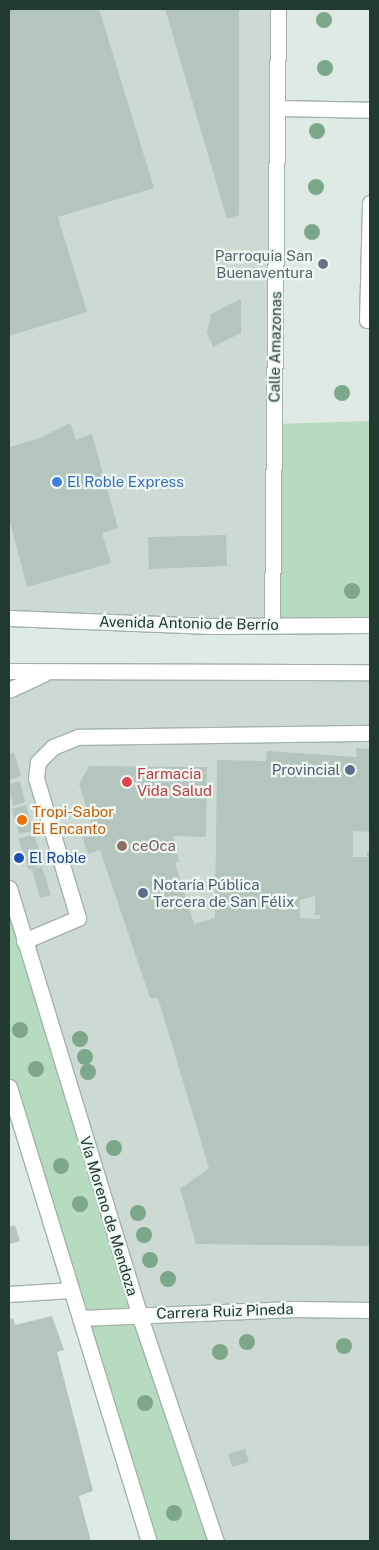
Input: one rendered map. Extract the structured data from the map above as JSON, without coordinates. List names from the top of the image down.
{
  "streets": {
    "street": [
      "Calle Amazonas",
      "Avenida Antonio de Berrío",
      "Vía Moreno de Mendoza",
      "Carrera Ruiz Pineda"
    ]
  },
  "crossings": [
    ["Calle Amazonas", "Avenida Antonio de Berrío"],
    ["Vía Moreno de Mendoza", "Carrera Ruiz Pineda"]
  ],
  "places": [
    "Parroquia San Buenaventura",
    "El Roble Express",
    "Provincial",
    "Farmacia Vida Salud",
    "Tropi-Sabor El Encanto",
    "ceOca",
    "El Roble",
    "Notaría Pública Tercera de San Félix"
  ]
}
